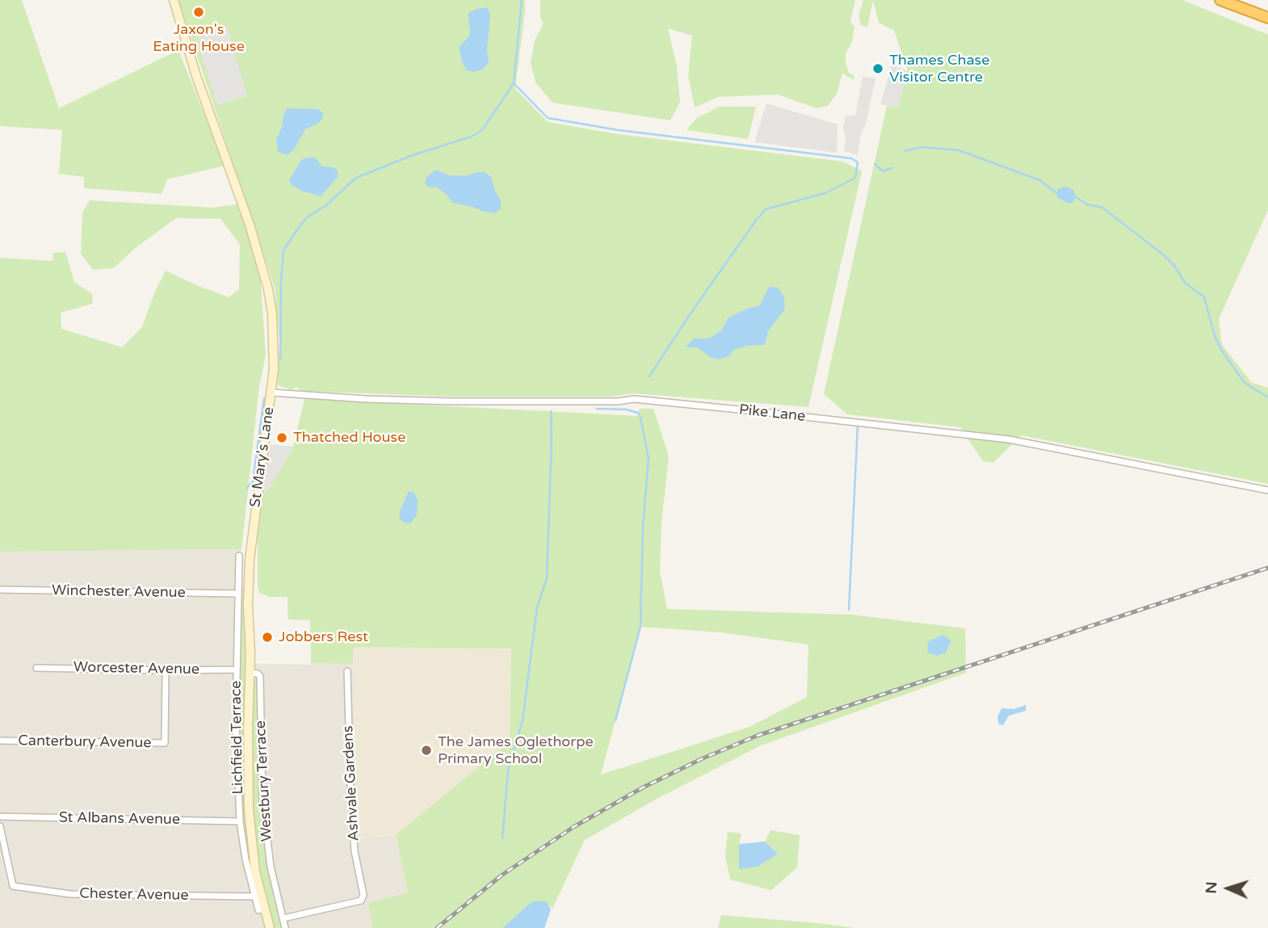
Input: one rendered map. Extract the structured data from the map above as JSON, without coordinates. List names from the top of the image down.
{
  "streets": {
    "main road": ["St Mary's Lane"],
    "street": [
      "Pike Lane",
      "Winchester Avenue",
      "Worcester Avenue",
      "Lichfield Terrace",
      "Canterbury Avenue",
      "Westbury Terrace",
      "Ashvale Gardens",
      "St Albans Avenue",
      "Chester Avenue"
    ]
  },
  "crossings": [
    ["Pike Lane", "St Mary's Lane"],
    ["St Mary's Lane", "Lichfield Terrace"],
    ["St Mary's Lane", "Westbury Terrace"],
    ["Winchester Avenue", "Lichfield Terrace"],
    ["Worcester Avenue", "Lichfield Terrace"],
    ["Worcester Avenue", "Canterbury Avenue"],
    ["Lichfield Terrace", "St Albans Avenue"],
    ["Lichfield Terrace", "Chester Avenue"],
    ["Westbury Terrace", "Ashvale Gardens"]
  ],
  "places": [
    "Jaxon's Eating House",
    "Thames Chase Visitor Centre",
    "Thatched House",
    "Jobbers Rest",
    "The James Oglethorpe Primary School"
  ],
  "north": "left"
}
